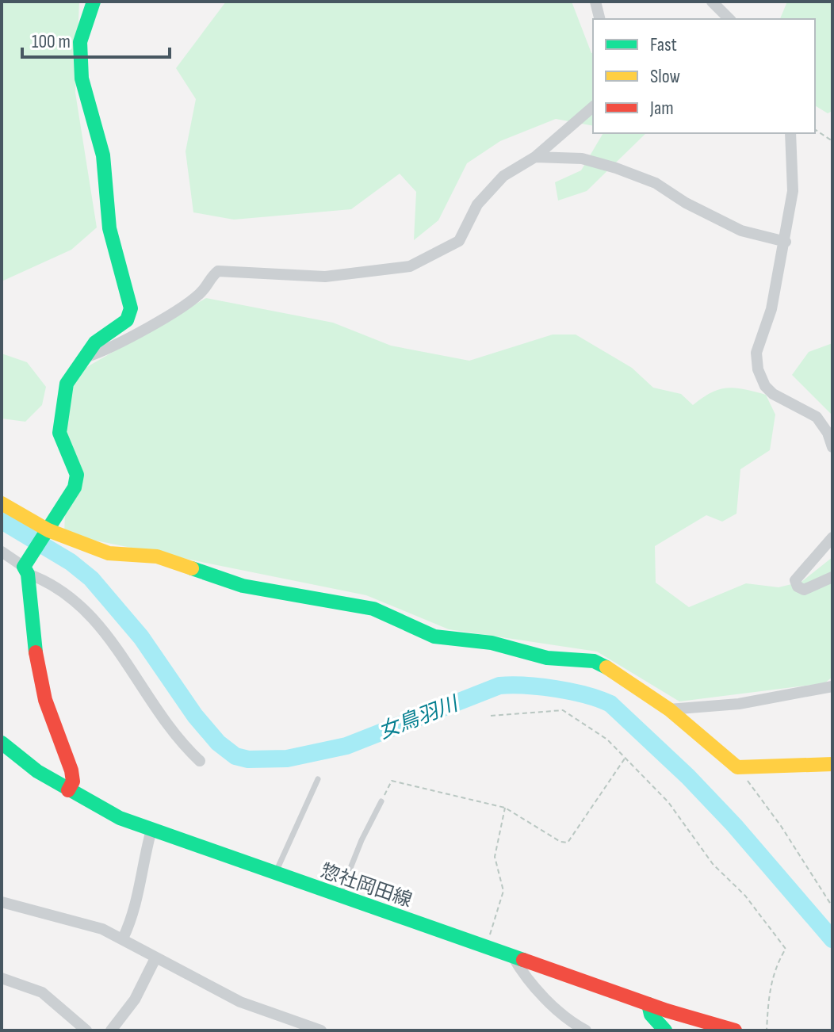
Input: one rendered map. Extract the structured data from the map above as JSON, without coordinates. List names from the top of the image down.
{
  "streets": {
    "street": ["惣社岡田線"]
  },
  "water": ["女鳥羽川"],
  "legend": ["Fast", "Slow", "Jam"],
  "scale_bar": "100 m"
}
